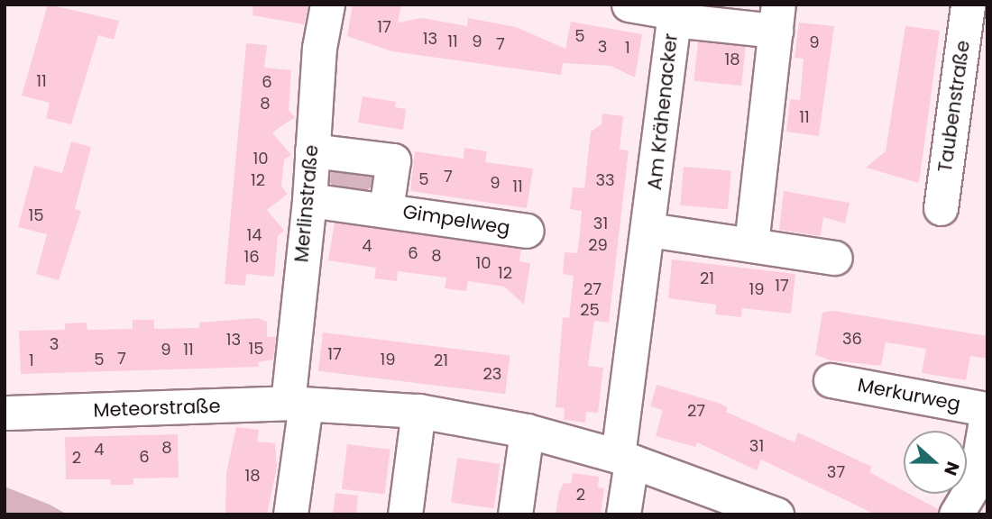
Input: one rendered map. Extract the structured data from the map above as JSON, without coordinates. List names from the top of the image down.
{
  "streets": {
    "street": [
      "Taubenstraße",
      "Am Krähenacker",
      "Merlinstraße",
      "Gimpelweg",
      "Merkurweg",
      "Meteorstraße"
    ]
  },
  "crossings": [
    ["Am Krähenacker", "Meteorstraße"],
    ["Merlinstraße", "Gimpelweg"],
    ["Merlinstraße", "Meteorstraße"]
  ],
  "house_numbers": [
    "17",
    "5",
    "13",
    "11",
    "9",
    "9",
    "7",
    "3",
    "1",
    "18",
    "11",
    "6",
    "8",
    "11",
    "10",
    "7",
    "5",
    "12",
    "33",
    "9",
    "11",
    "15",
    "31",
    "14",
    "29",
    "4",
    "6",
    "8",
    "16",
    "10",
    "12",
    "21",
    "17",
    "27",
    "19",
    "25",
    "36",
    "13",
    "3",
    "15",
    "9",
    "11",
    "17",
    "7",
    "5",
    "19",
    "1",
    "21",
    "23",
    "27",
    "31",
    "8",
    "4",
    "6",
    "2",
    "37",
    "18",
    "2"
  ],
  "north": "right"
}
